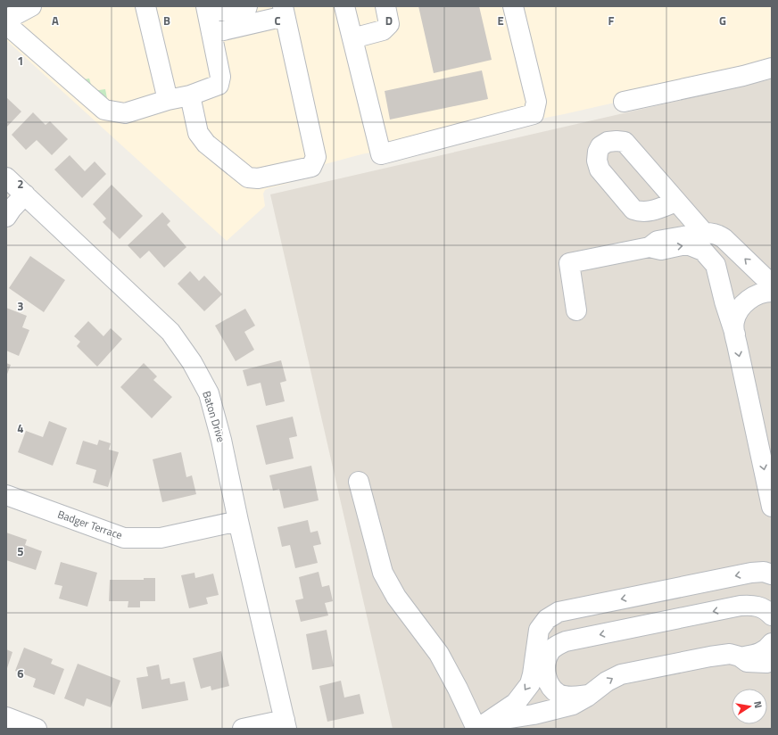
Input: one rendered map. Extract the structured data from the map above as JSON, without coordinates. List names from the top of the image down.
{
  "streets": {
    "street": ["Baton Drive", "Badger Terrace"]
  },
  "crossings": [
    ["Baton Drive", "Badger Terrace"]
  ],
  "north": "right",
  "grid": {
    "columns": [
      "A",
      "B",
      "C",
      "D",
      "E",
      "F",
      "G"
    ],
    "rows": [
      "1",
      "2",
      "3",
      "4",
      "5",
      "6"
    ]
  }
}
